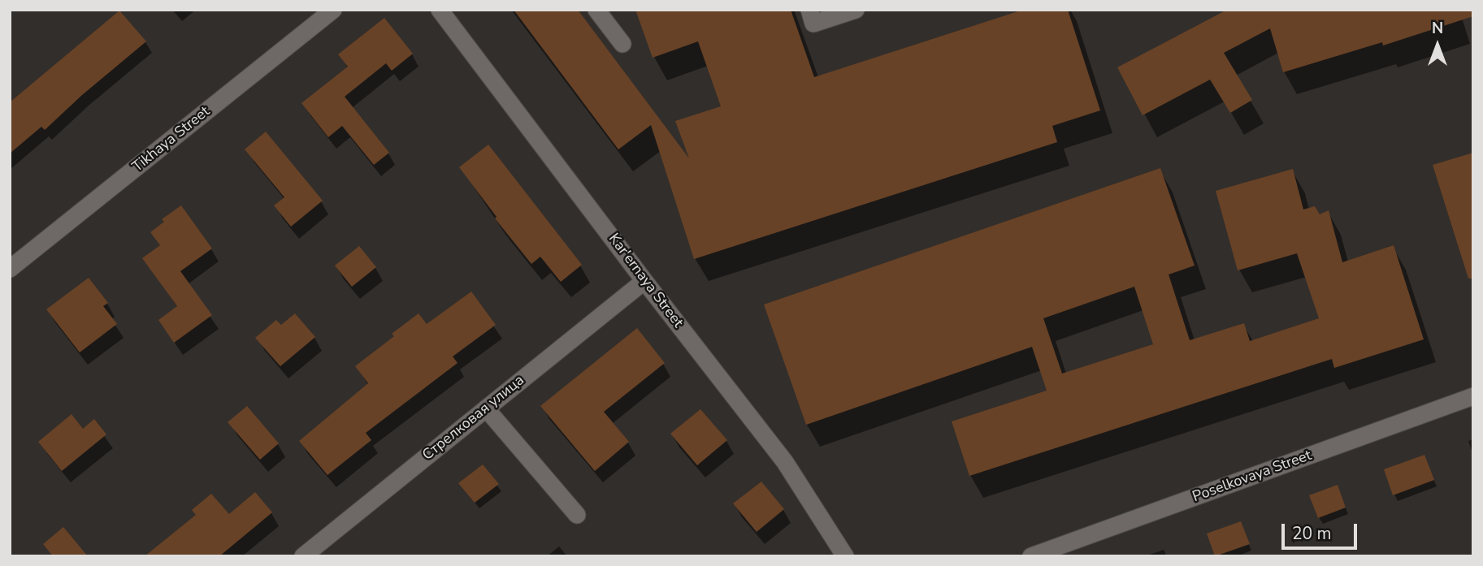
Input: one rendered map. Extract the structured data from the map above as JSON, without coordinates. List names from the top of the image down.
{
  "streets": {
    "street": [
      "Tikhaya Street",
      "Kar'ernaya Street",
      "Стрелковая улица",
      "Poselkovaya Street"
    ]
  },
  "crossings": [
    ["Kar'ernaya Street", "Стрелковая улица"]
  ],
  "scale_bar": "20 m",
  "north": "top"
}
